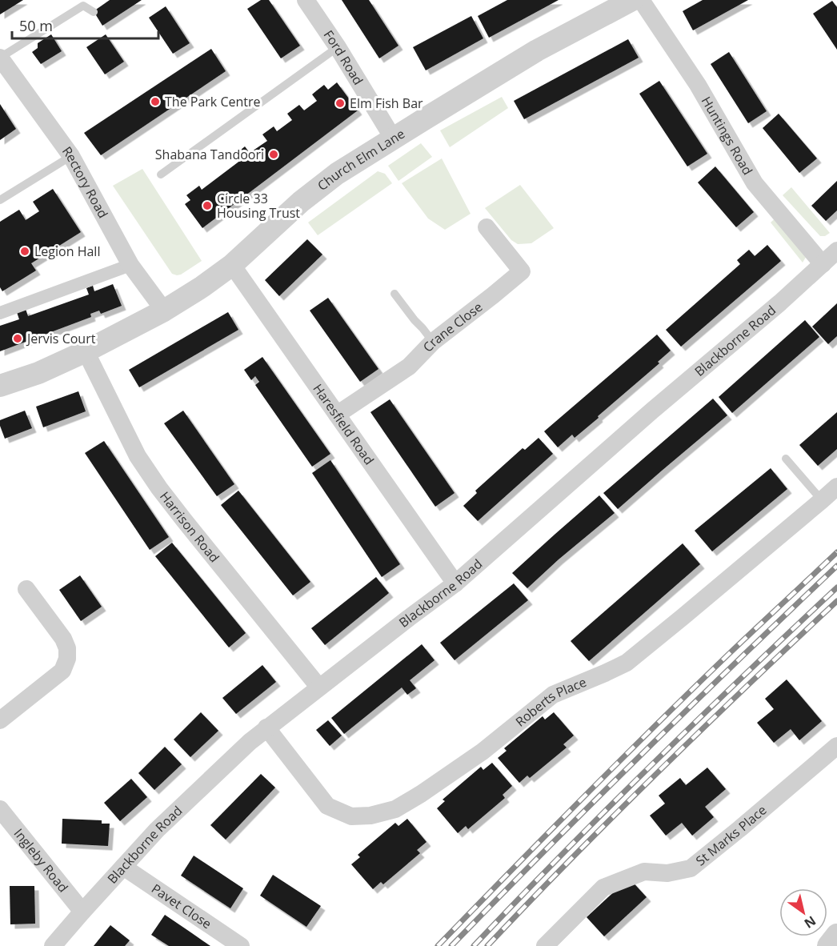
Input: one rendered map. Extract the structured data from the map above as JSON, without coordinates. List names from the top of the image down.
{
  "streets": {
    "street": [
      "Ford Road",
      "Huntings Road",
      "Church Elm Lane",
      "Rectory Road",
      "Crane Close",
      "Blackborne Road",
      "Haresfield Road",
      "Harrison Road",
      "Roberts Place",
      "St Marks Place",
      "Ingleby Road",
      "Pavet Close"
    ]
  },
  "crossings": [
    ["Ford Road", "Church Elm Lane"],
    ["Huntings Road", "Blackborne Road"],
    ["Church Elm Lane", "Rectory Road"],
    ["Church Elm Lane", "Haresfield Road"],
    ["Church Elm Lane", "Harrison Road"],
    ["Crane Close", "Haresfield Road"],
    ["Blackborne Road", "Haresfield Road"],
    ["Blackborne Road", "Harrison Road"],
    ["Blackborne Road", "Roberts Place"],
    ["Blackborne Road", "Ingleby Road"],
    ["Blackborne Road", "Pavet Close"]
  ],
  "places": [
    "The Park Centre",
    "Elm Fish Bar",
    "Shabana Tandoori",
    "Circle 33 Housing Trust",
    "Legion Hall",
    "Jervis Court"
  ],
  "scale_bar": "50 m",
  "north": "bottom right"
}
